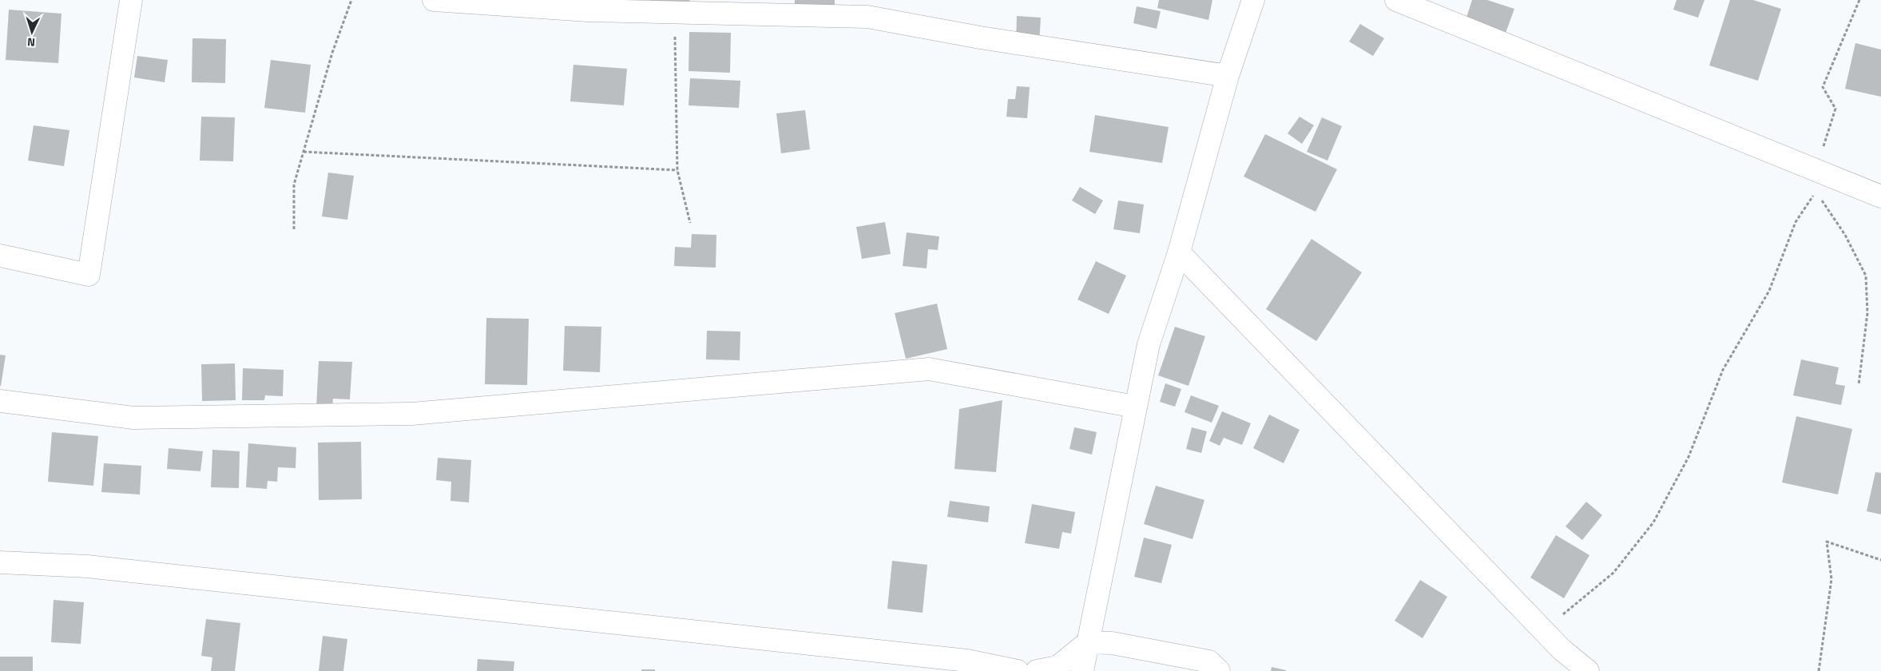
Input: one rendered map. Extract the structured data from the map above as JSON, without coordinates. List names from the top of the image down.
{
  "north": "bottom"
}
